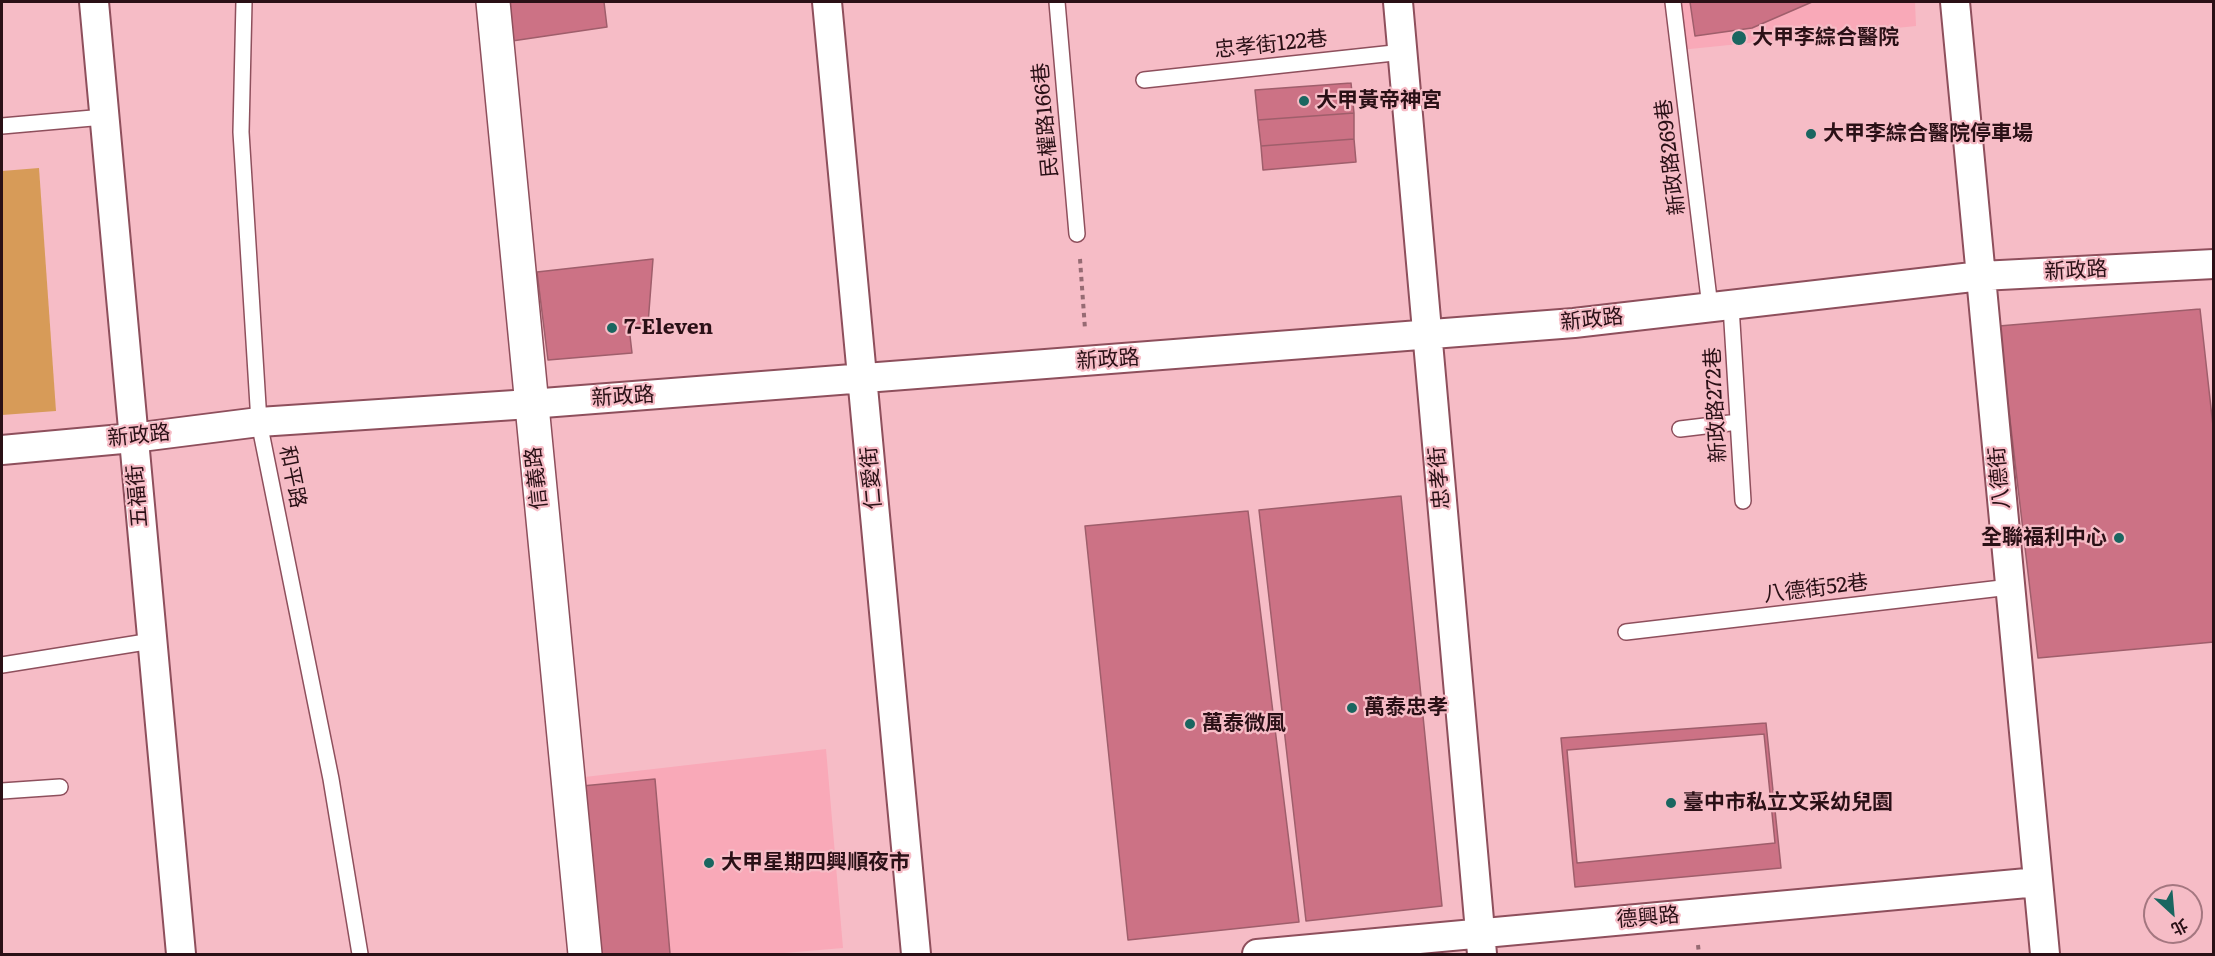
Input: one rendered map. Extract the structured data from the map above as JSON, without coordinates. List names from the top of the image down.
{
  "streets": {
    "street": [
      "新政路",
      "信義路",
      "仁愛街",
      "忠孝街",
      "八德街",
      "五福街",
      "德興路"
    ],
    "lane": [
      "忠孝街122巷",
      "民權路166巷",
      "新政路269巷",
      "新政路272巷",
      "和平路",
      "八德街52巷"
    ]
  },
  "crossings": [
    ["忠孝街122巷", "忠孝街"],
    ["新政路269巷", "新政路"],
    ["新政路269巷", "新政路272巷"],
    ["新政路", "新政路272巷"],
    ["新政路", "和平路"],
    ["新政路", "信義路"],
    ["新政路", "仁愛街"],
    ["新政路", "忠孝街"],
    ["新政路", "八德街"],
    ["新政路", "五福街"],
    ["忠孝街", "德興路"],
    ["八德街", "八德街52巷"],
    ["八德街", "德興路"]
  ],
  "places": [
    "大甲李綜合醫院",
    "大甲黃帝神宮",
    "大甲李綜合醫院停車場",
    "7-Eleven",
    "全聯福利中心",
    "萬泰忠孝",
    "萬泰微風",
    "臺中市私立文采幼兒園",
    "大甲星期四興順夜市"
  ],
  "north": "bottom right"
}
